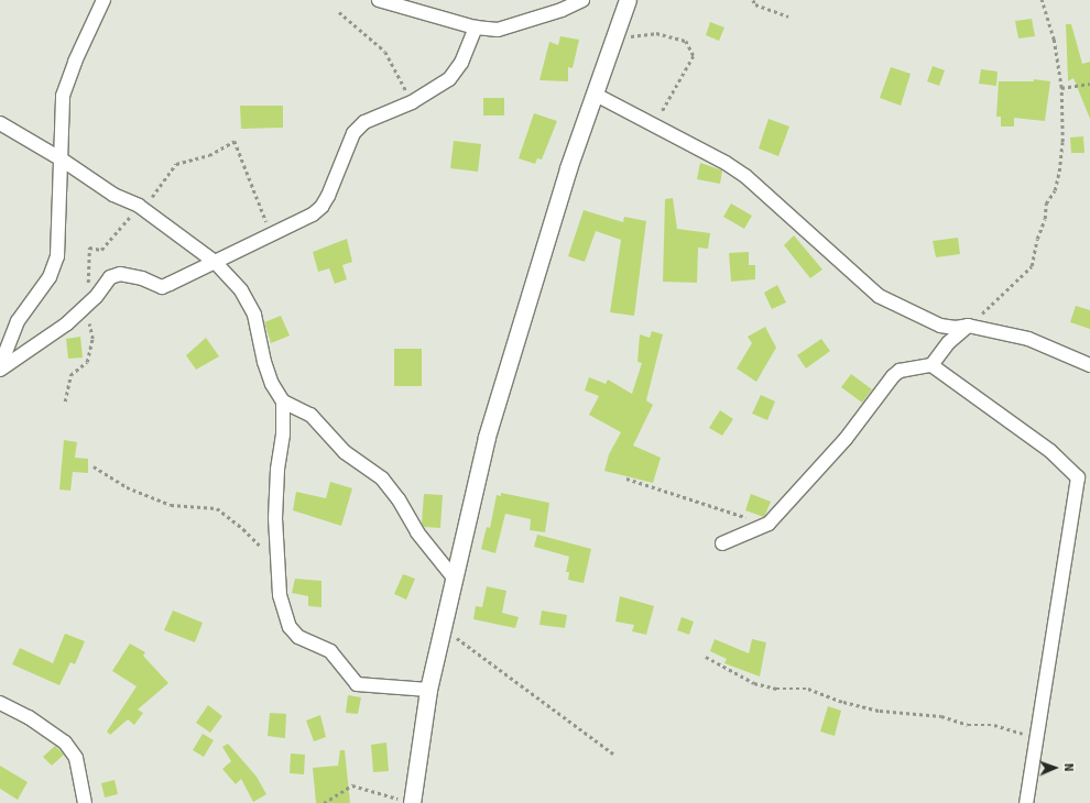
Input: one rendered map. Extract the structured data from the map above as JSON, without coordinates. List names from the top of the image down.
{
  "north": "right"
}
